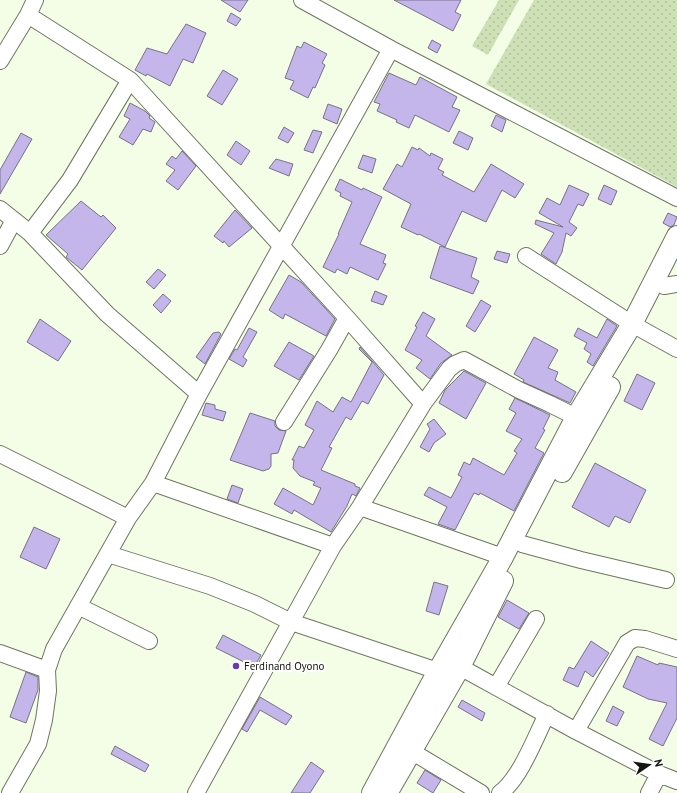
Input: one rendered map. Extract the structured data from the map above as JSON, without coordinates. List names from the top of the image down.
{
  "places": ["Ferdinand Oyono"],
  "north": "right"
}
